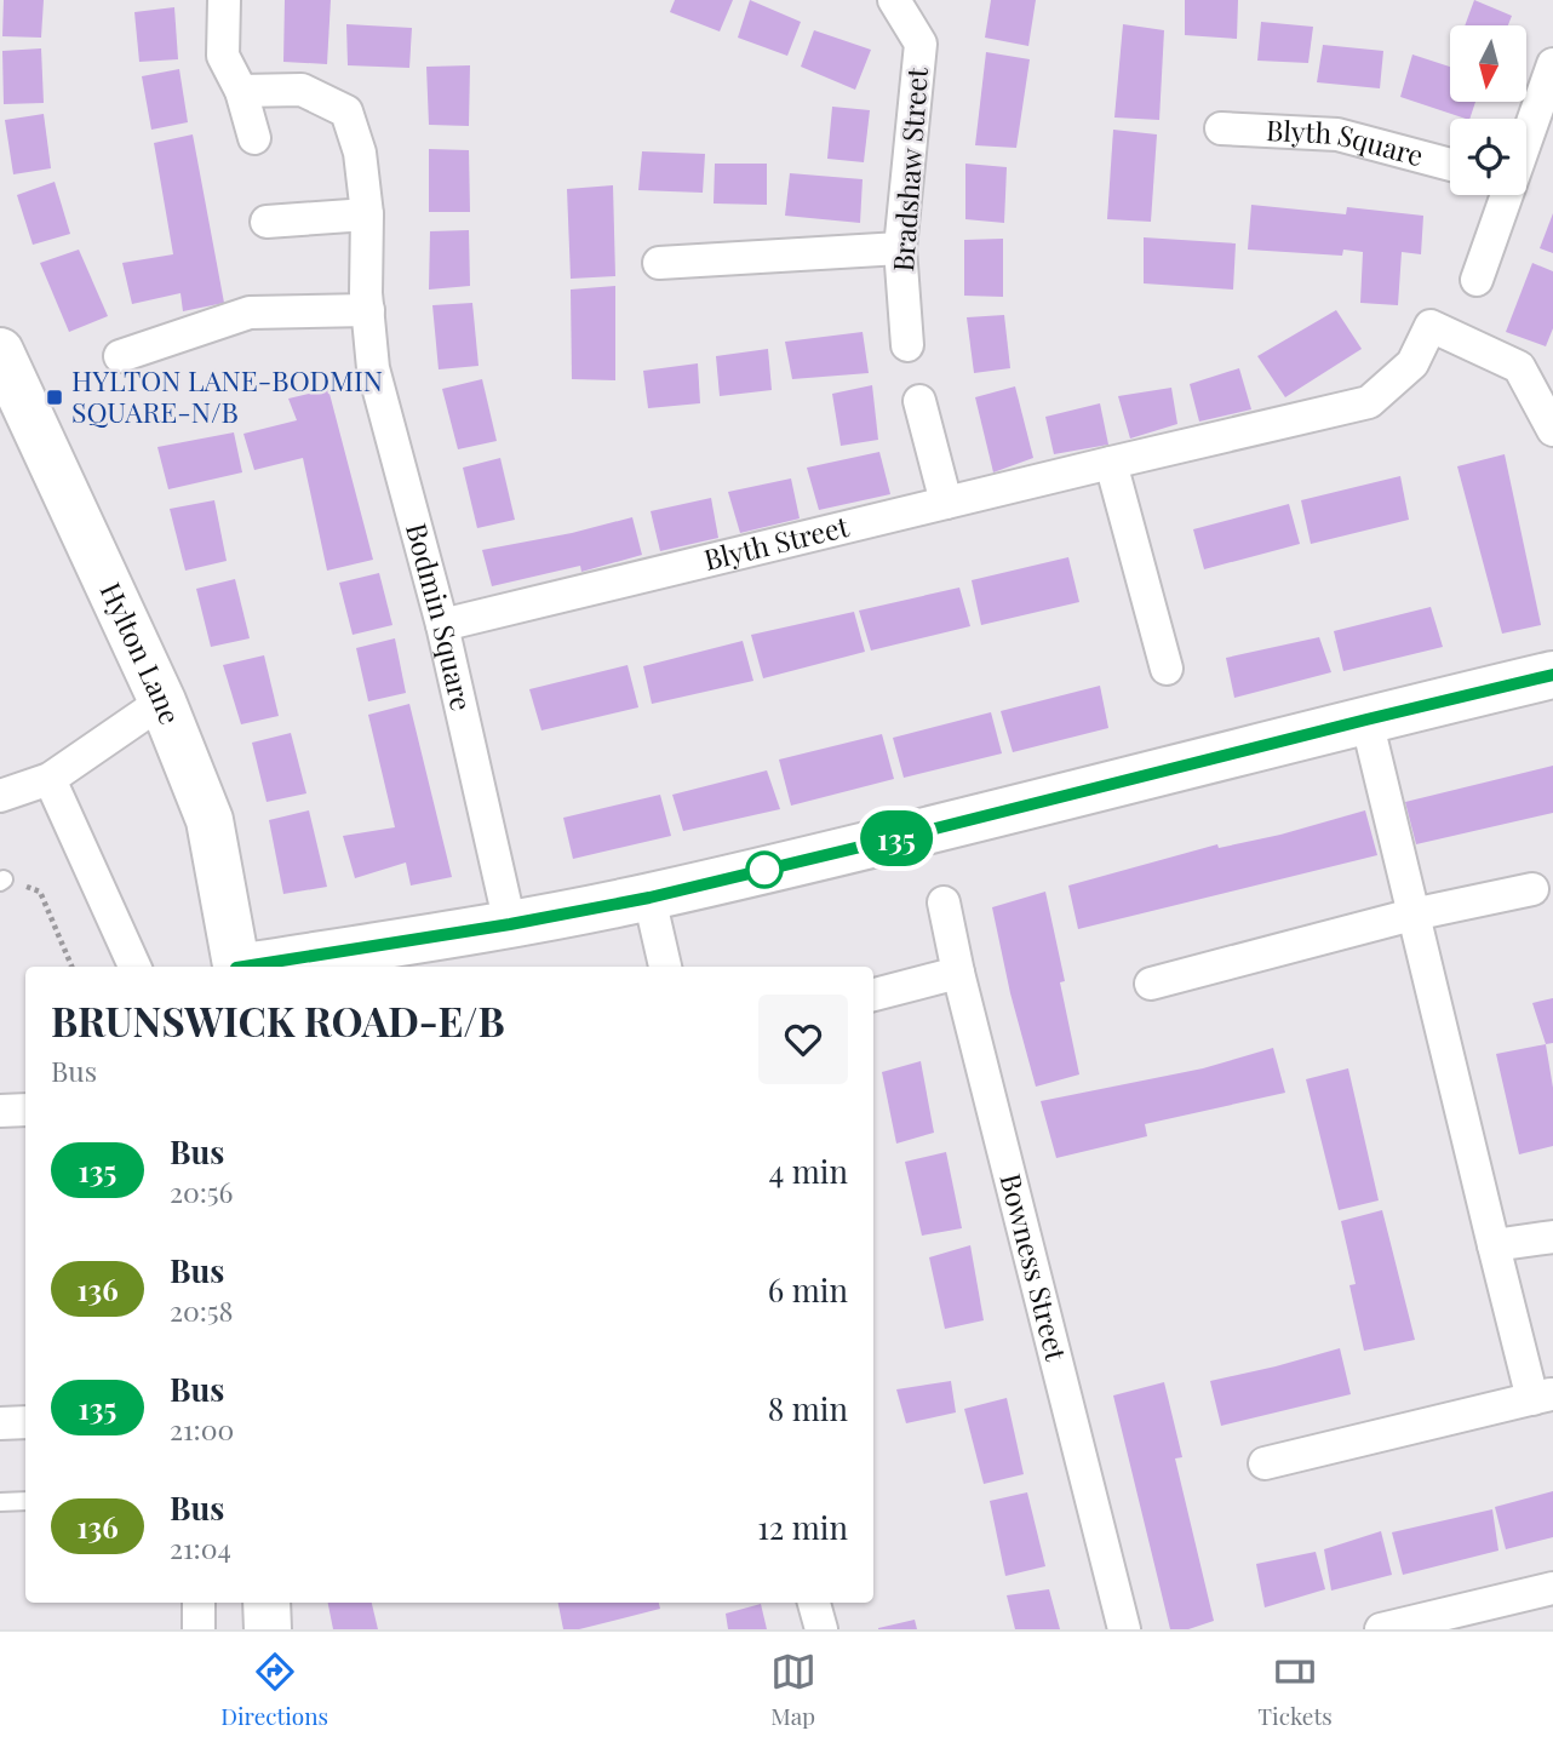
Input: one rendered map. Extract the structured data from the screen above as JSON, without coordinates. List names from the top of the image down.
{
  "streets": {
    "street": [
      "Blyth Square",
      "Bradshaw Street",
      "Blyth Street",
      "Bodmin Square",
      "Hylton Lane",
      "Bowness Street"
    ]
  },
  "crossings": [
    ["Blyth Street", "Bodmin Square"]
  ],
  "places": {
    "transit": ["HYLTON LANE-BODMIN SQUARE-N/B"]
  },
  "lines": ["bus line 135"],
  "north": "bottom",
  "page": {
    "on_map": "135",
    "heading": ["BRUNSWICK ROAD-E/B", "Bus"],
    "list": [
      {
        "mark": "135",
        "name": "Bus",
        "note": "20:56",
        "value": "4 min"
      },
      {
        "mark": "136",
        "name": "Bus",
        "note": "20:58",
        "value": "6 min"
      },
      {
        "mark": "135",
        "name": "Bus",
        "note": "21:00",
        "value": "8 min"
      },
      {
        "mark": "136",
        "name": "Bus",
        "note": "21:04",
        "value": "12 min"
      }
    ],
    "tabs": ["Directions", "Map", "Tickets"]
  }
}
